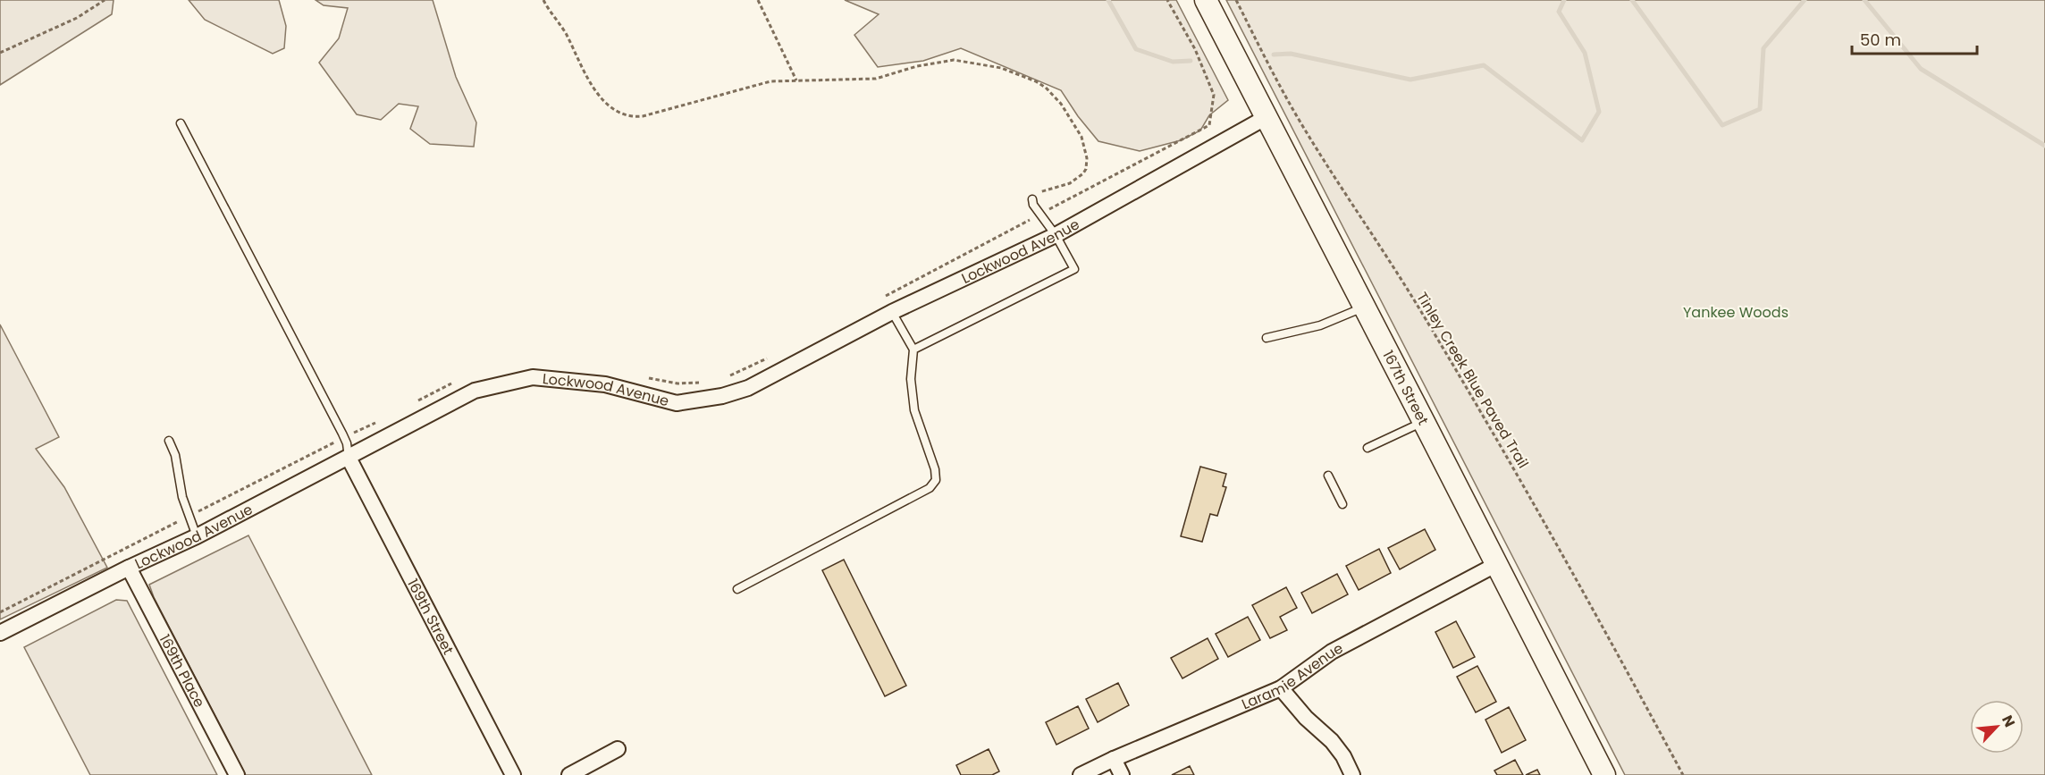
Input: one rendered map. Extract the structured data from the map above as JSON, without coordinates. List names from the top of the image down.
{
  "streets": {
    "main road": ["167th Street"],
    "street": [
      "Lockwood Avenue",
      "169th Street",
      "169th Place",
      "Laramie Avenue"
    ],
    "path": ["Tinley Creek Blue Paved Trail"]
  },
  "crossings": [
    ["Lockwood Avenue", "167th Street"],
    ["Lockwood Avenue", "169th Street"],
    ["Lockwood Avenue", "169th Place"],
    ["167th Street", "Laramie Avenue"]
  ],
  "parks": ["Yankee Woods"],
  "scale_bar": "50 m",
  "north": "top right"
}
